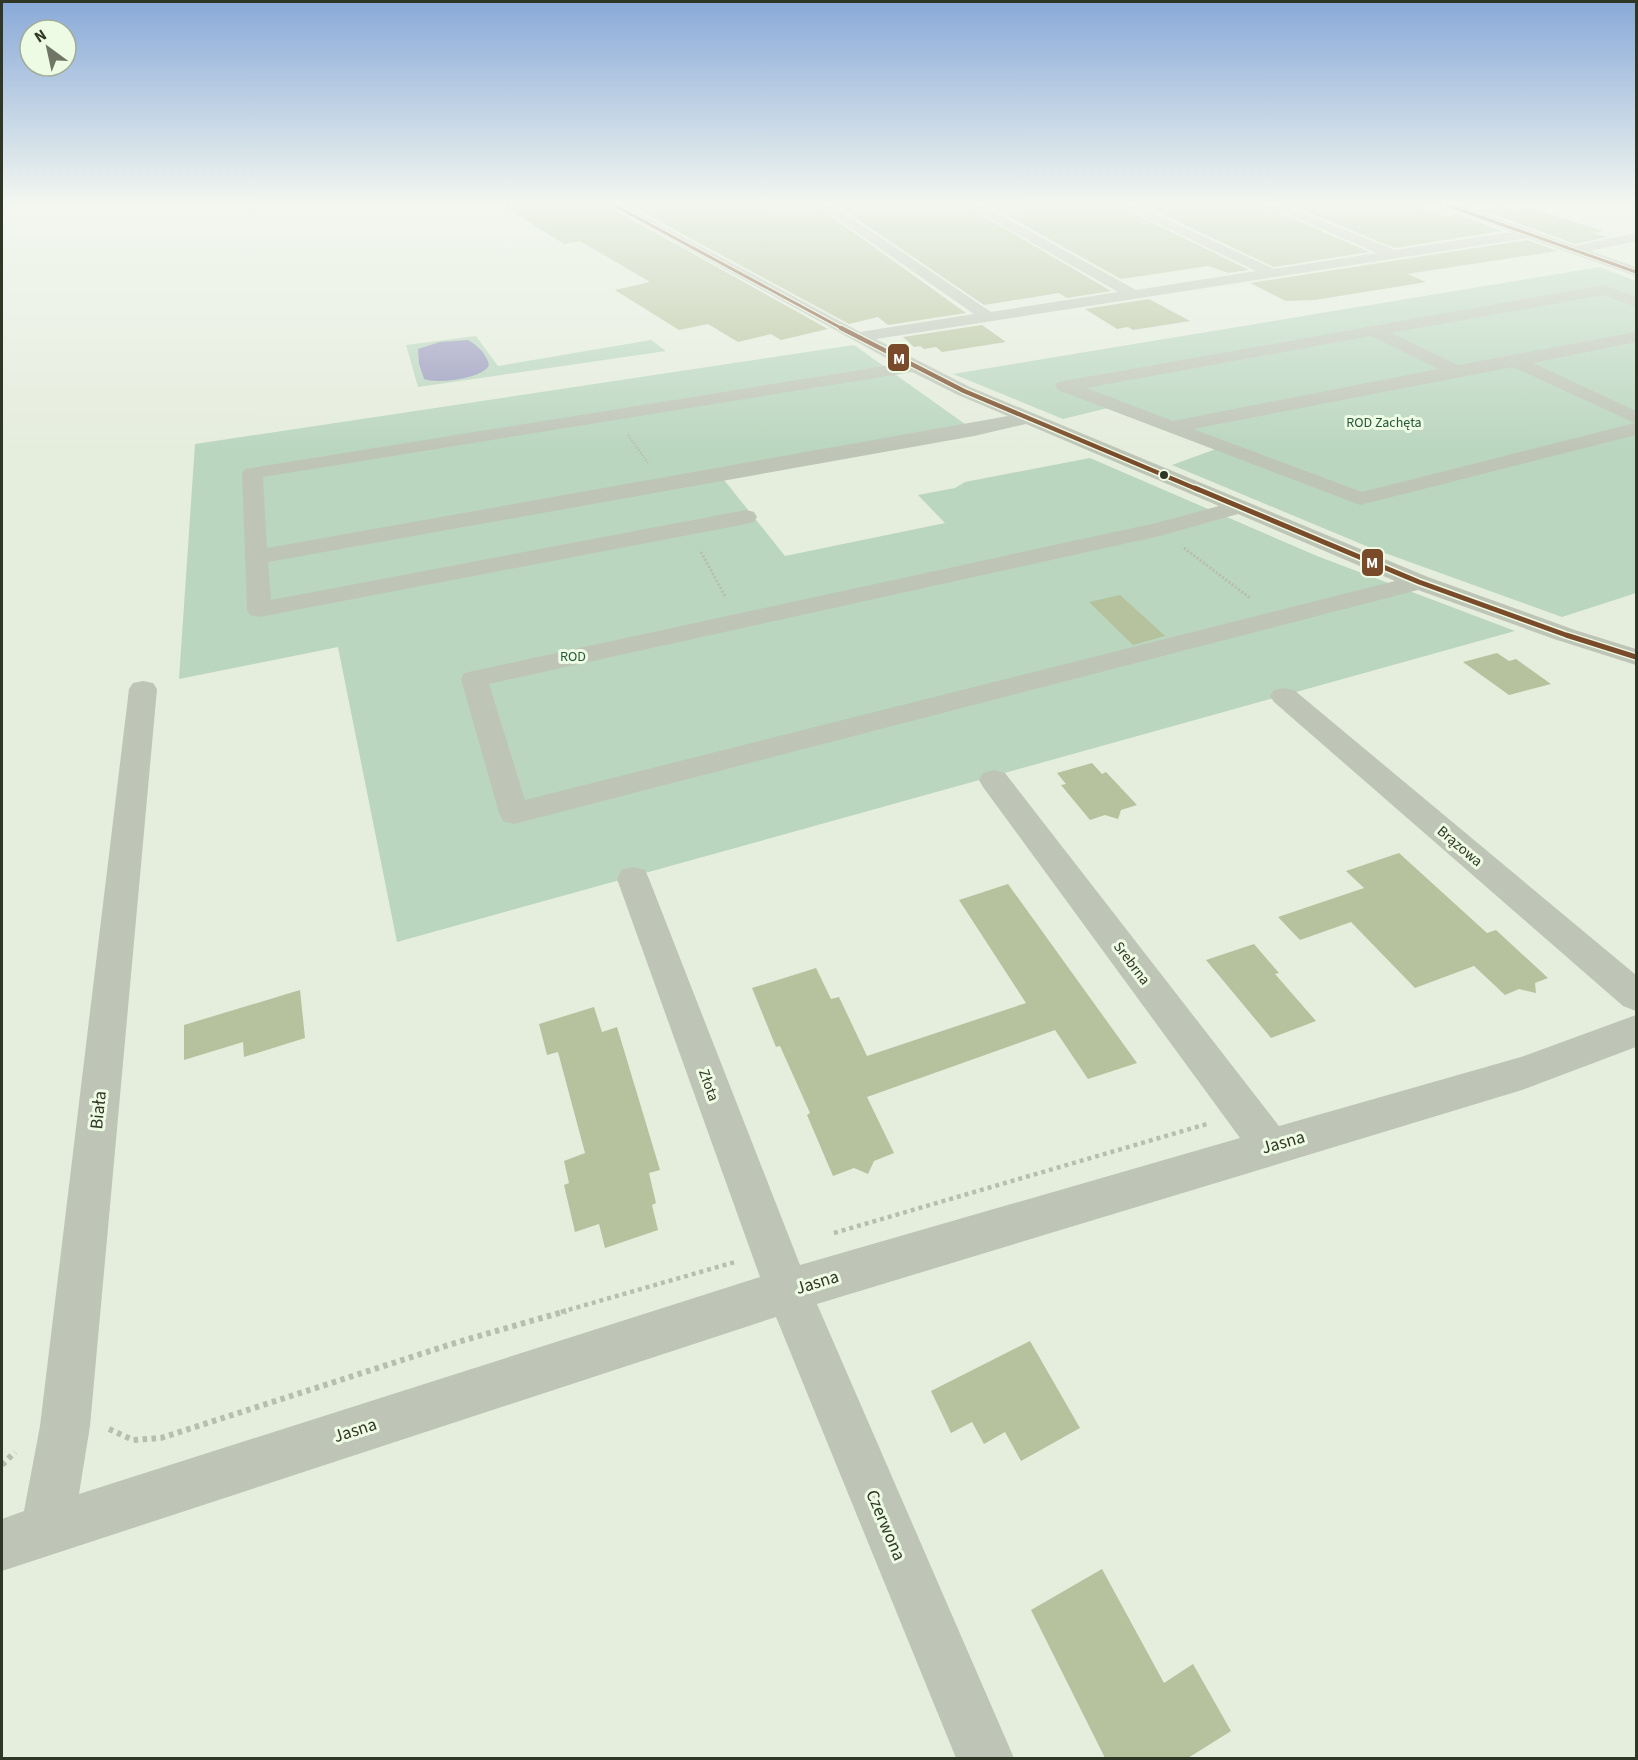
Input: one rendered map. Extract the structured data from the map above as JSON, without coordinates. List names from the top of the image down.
{
  "streets": {
    "street": [
      "Brązowa",
      "Srebrna",
      "Złota",
      "Biała",
      "Jasna",
      "Czerwona"
    ]
  },
  "crossings": [
    ["Srebrna", "Jasna"],
    ["Złota", "Jasna"],
    ["Złota", "Czerwona"],
    ["Biała", "Jasna"],
    ["Jasna", "Czerwona"]
  ],
  "parks": ["ROD Zachęta", "ROD"],
  "lines": ["transit line M"],
  "north": "top left"
}
